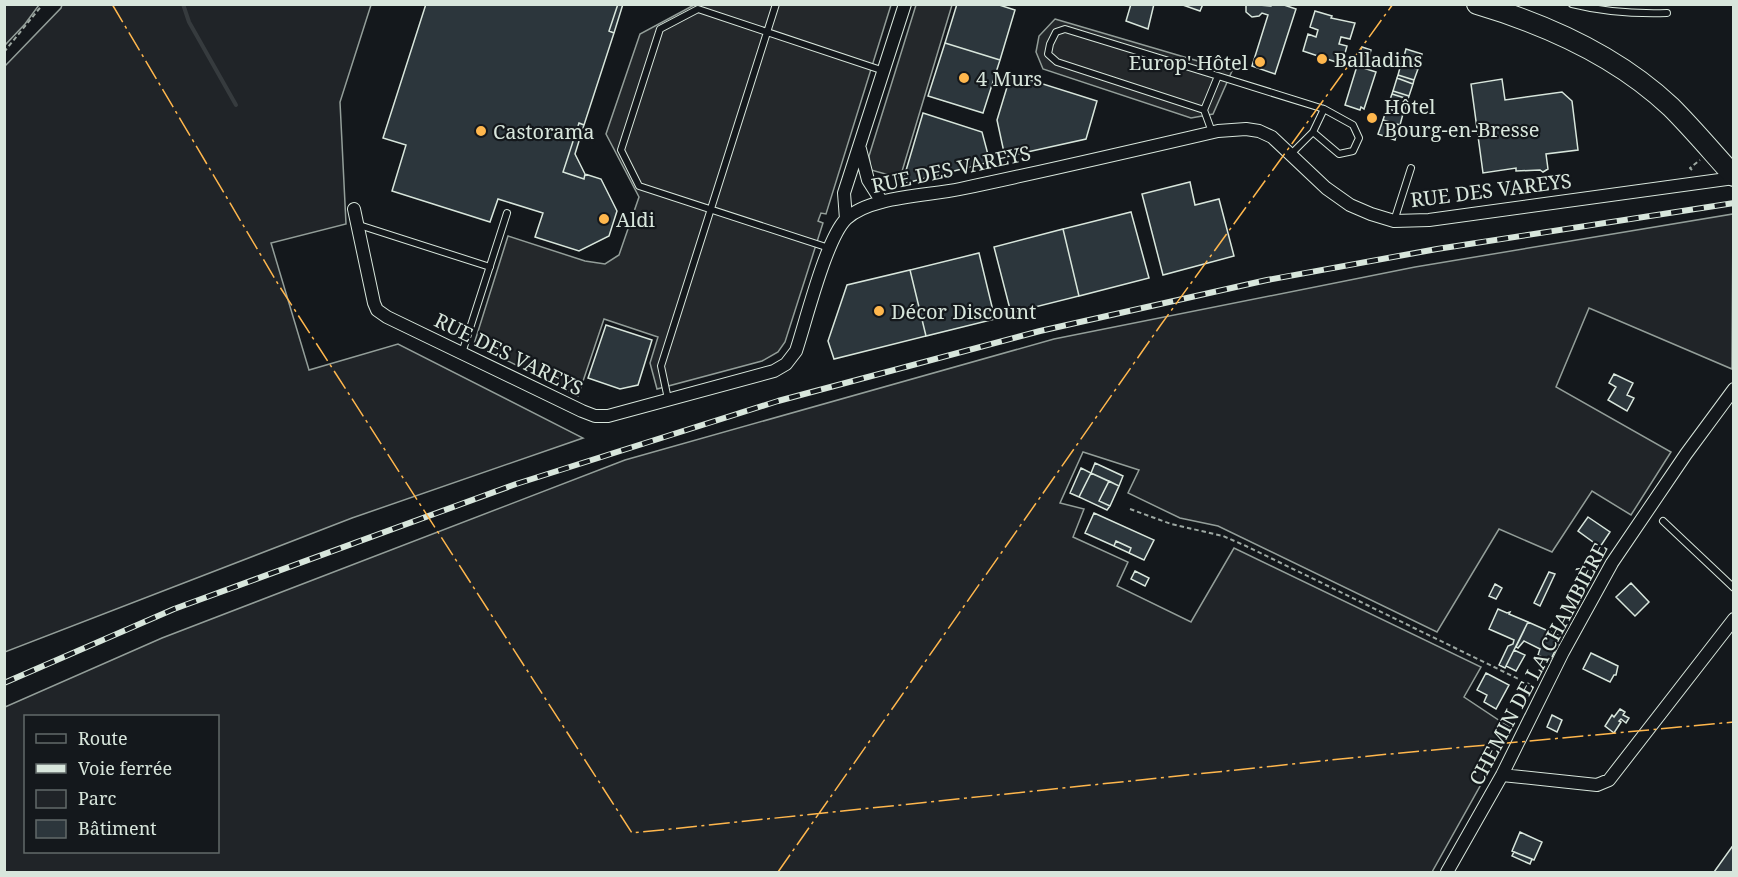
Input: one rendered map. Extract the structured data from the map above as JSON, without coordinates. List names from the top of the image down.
{
  "streets": {
    "street": ["RUE DES VAREYS", "CHEMIN DE LA CHAMBIÈRE"]
  },
  "places": [
    "Balladins",
    "Europ' Hôtel",
    "4 Murs",
    "Hôtel Bourg-en-Bresse",
    "Castorama",
    "Aldi",
    "Décor Discount"
  ],
  "legend": [
    "Route",
    "Voie ferrée",
    "Parc",
    "Bâtiment"
  ]
}
